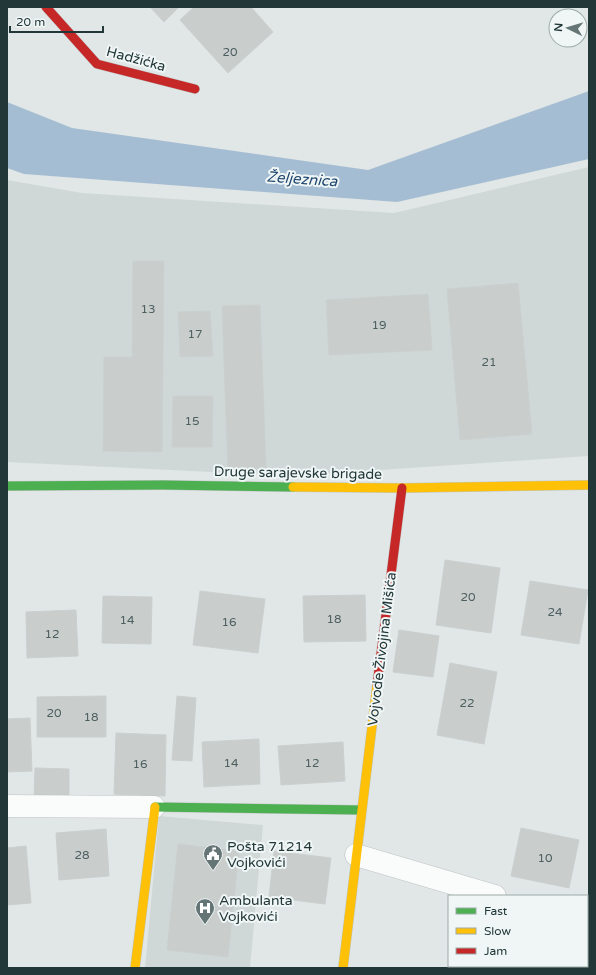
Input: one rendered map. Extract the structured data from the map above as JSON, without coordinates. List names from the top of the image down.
{
  "streets": {
    "street": ["Hadžićka", "Druge sarajevske brigade", "Vojvode Živojina Mišića"]
  },
  "crossings": [
    ["Druge sarajevske brigade", "Vojvode Živojina Mišića"]
  ],
  "water": ["Željeznica"],
  "places": {
    "public building": ["Pošta 71214 Vojkovići"],
    "hospital": ["Ambulanta Vojkovići"]
  },
  "house_numbers": [
    "20",
    "13",
    "19",
    "17",
    "21",
    "15",
    "20",
    "24",
    "18",
    "14",
    "16",
    "12",
    "22",
    "20",
    "18",
    "14",
    "12",
    "16",
    "28",
    "10"
  ],
  "legend": ["Fast", "Slow", "Jam"],
  "scale_bar": "20 m",
  "north": "left"
}
